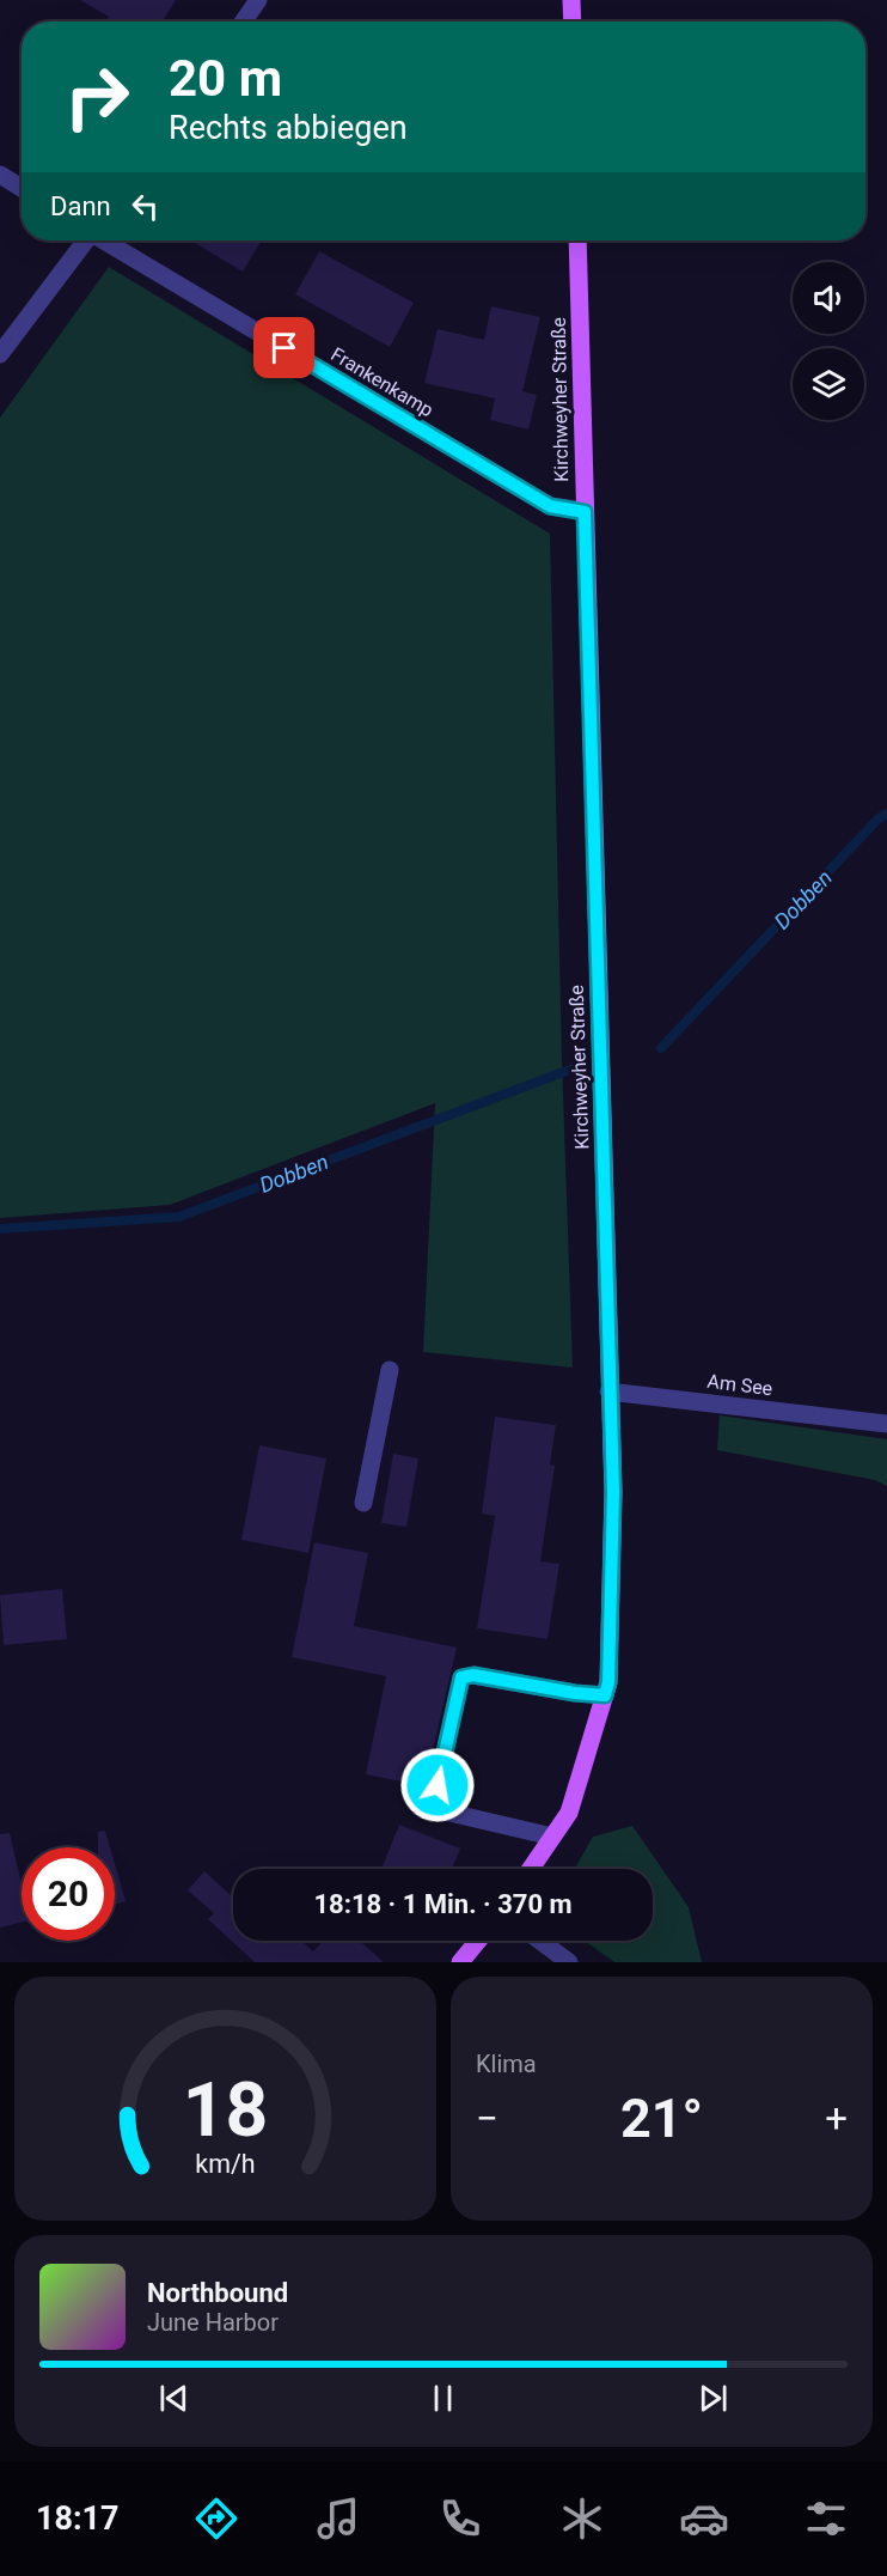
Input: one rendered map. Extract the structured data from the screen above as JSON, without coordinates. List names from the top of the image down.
{
  "streets": {
    "main road": ["Kirchweyher Straße"],
    "street": ["Frankenkamp", "Am See"]
  },
  "crossings": [
    ["Frankenkamp", "Kirchweyher Straße"],
    ["Kirchweyher Straße", "Am See"]
  ],
  "water": ["Dobben"],
  "page": {
    "turn": ["20 m", "Rechts abbiegen"],
    "then": "Dann",
    "limit": "20",
    "trip": "18:18 · 1 Min. · 370 m",
    "tile": "Klima",
    "heat": ["−", "21°", "+"],
    "song": ["Northbound", "June Harbor"],
    "tabs": "18:17",
    "gauge": ["18", "km/h"]
  }
}
